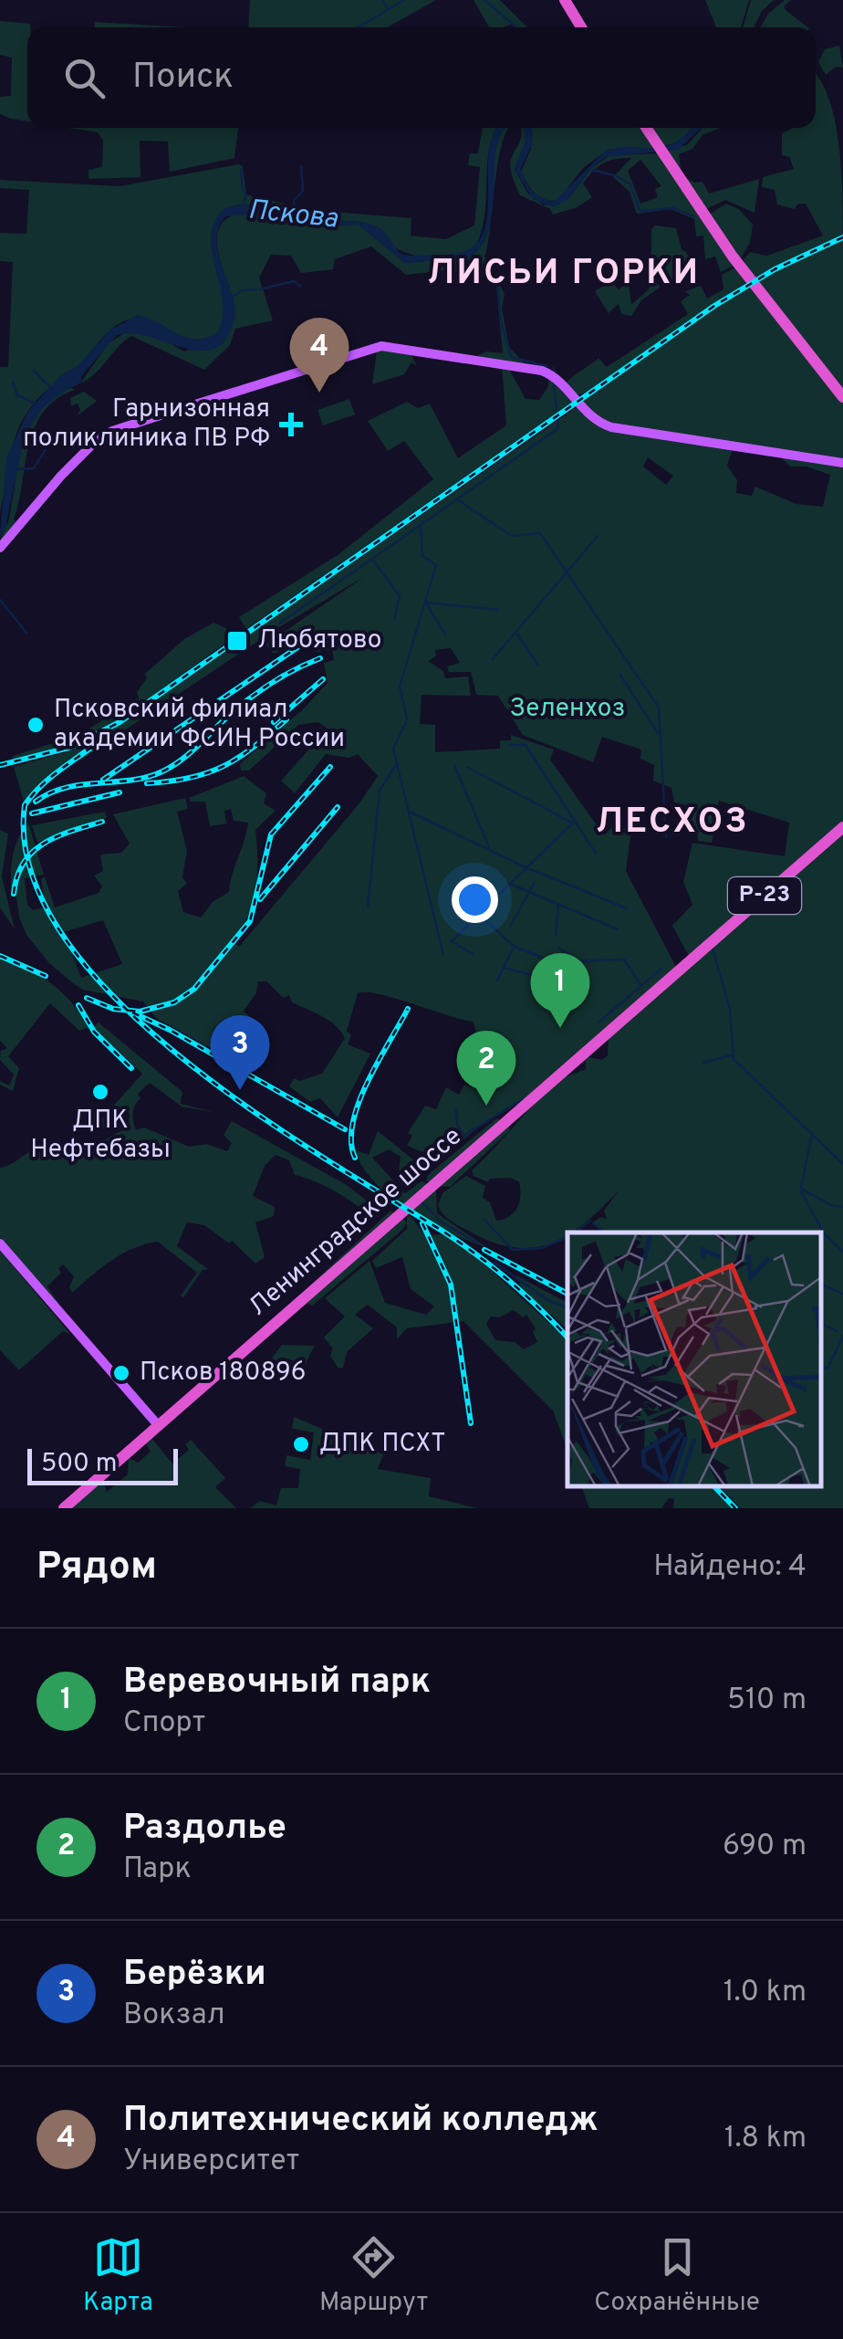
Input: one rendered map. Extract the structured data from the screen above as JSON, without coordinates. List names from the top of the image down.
{
  "streets": {
    "highway": ["Р-23", "Ленинградское шоссе"]
  },
  "districts": ["ЛИСЬИ ГОРКИ", "ЛЕСХОЗ"],
  "water": ["Пскова"],
  "parks": ["Зеленхоз"],
  "places": {
    "health": ["Гарнизонная поликлиника ПВ РФ"],
    "transit": ["Любятово"],
    "other": [
      "Псковский филиал академии ФСИН России",
      "ДПК Нефтебазы",
      "Псков 180896",
      "ДПК ПСХТ"
    ]
  },
  "scale_bar": "500 m",
  "page": {
    "search": "Поиск",
    "pins": [
      "4",
      "1",
      "3",
      "2"
    ],
    "scale": "500 m",
    "heading": ["Рядом", "Найдено: 4"],
    "list": [
      {
        "mark": "1",
        "name": "Веревочный парк",
        "note": "Спорт",
        "value": "510 m"
      },
      {
        "mark": "2",
        "name": "Раздолье",
        "note": "Парк",
        "value": "690 m"
      },
      {
        "mark": "3",
        "name": "Берёзки",
        "note": "Вокзал",
        "value": "1.0 km"
      },
      {
        "mark": "4",
        "name": "Политехнический колледж",
        "note": "Университет",
        "value": "1.8 km"
      }
    ],
    "nav": ["Карта", "Маршрут", "Сохранённые"]
  }
}
